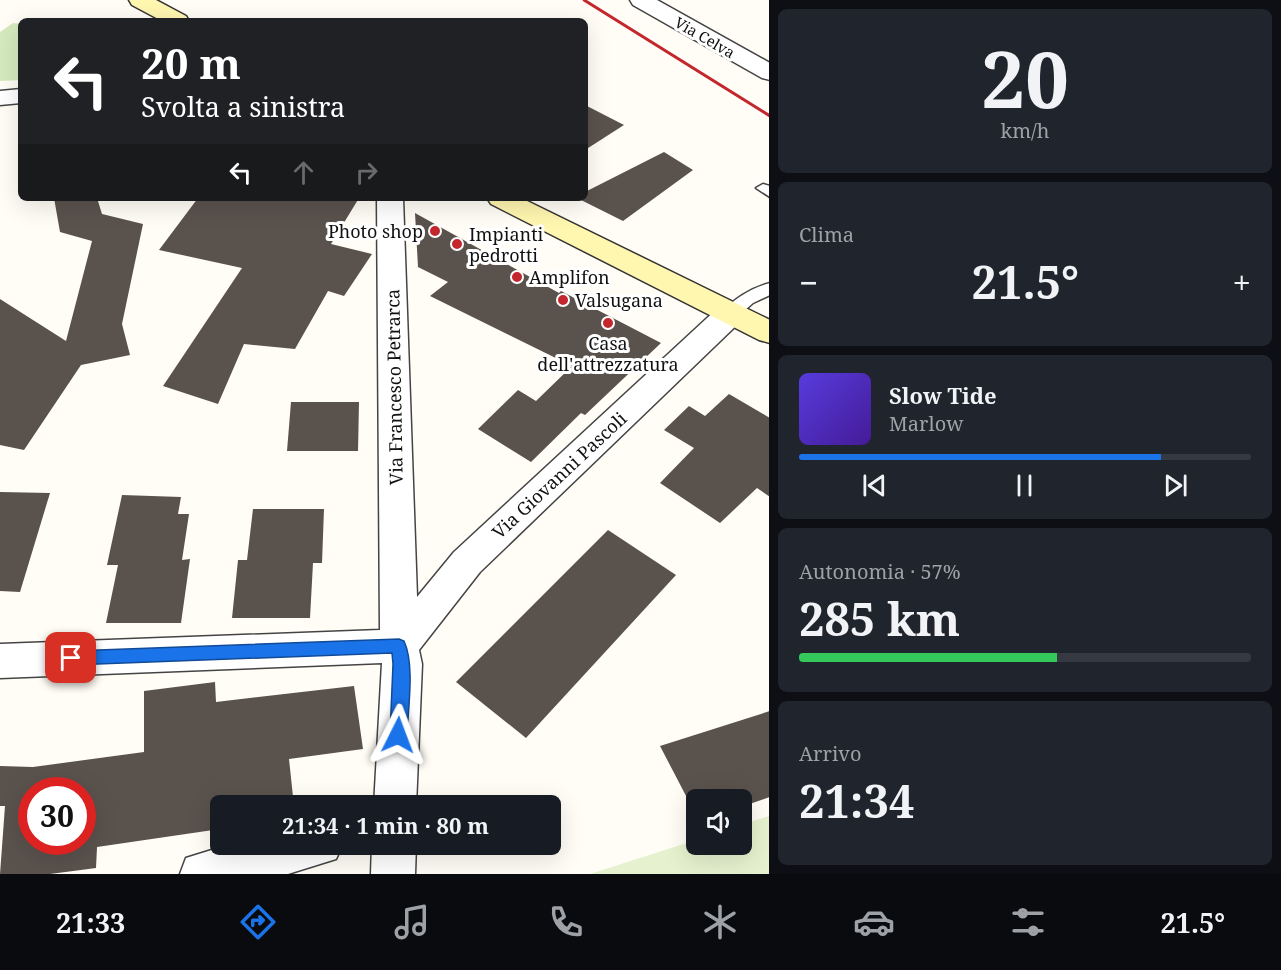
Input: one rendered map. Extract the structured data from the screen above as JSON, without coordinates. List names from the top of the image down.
{
  "streets": {
    "street": ["Via Celva", "Via Francesco Petrarca", "Via Giovanni Pascoli"]
  },
  "crossings": [
    ["Via Francesco Petrarca", "Via Giovanni Pascoli"]
  ],
  "places": [
    "Photo shop",
    "Impianti pedrotti",
    "Amplifon",
    "Valsugana",
    "Casa dell'attrezzatura"
  ],
  "page": {
    "tile": [
      ["20", "km/h"],
      "Clima",
      ["Autonomia · 57%", "285 km"],
      ["Arrivo", "21:34"]
    ],
    "turn": ["20 m", "Svolta a sinistra"],
    "heat": ["−", "21.5°", "+"],
    "song": ["Slow Tide", "Marlow"],
    "limit": "30",
    "trip": "21:34 · 1 min · 80 m",
    "tabs": ["21:33", "21.5°"]
  }
}
